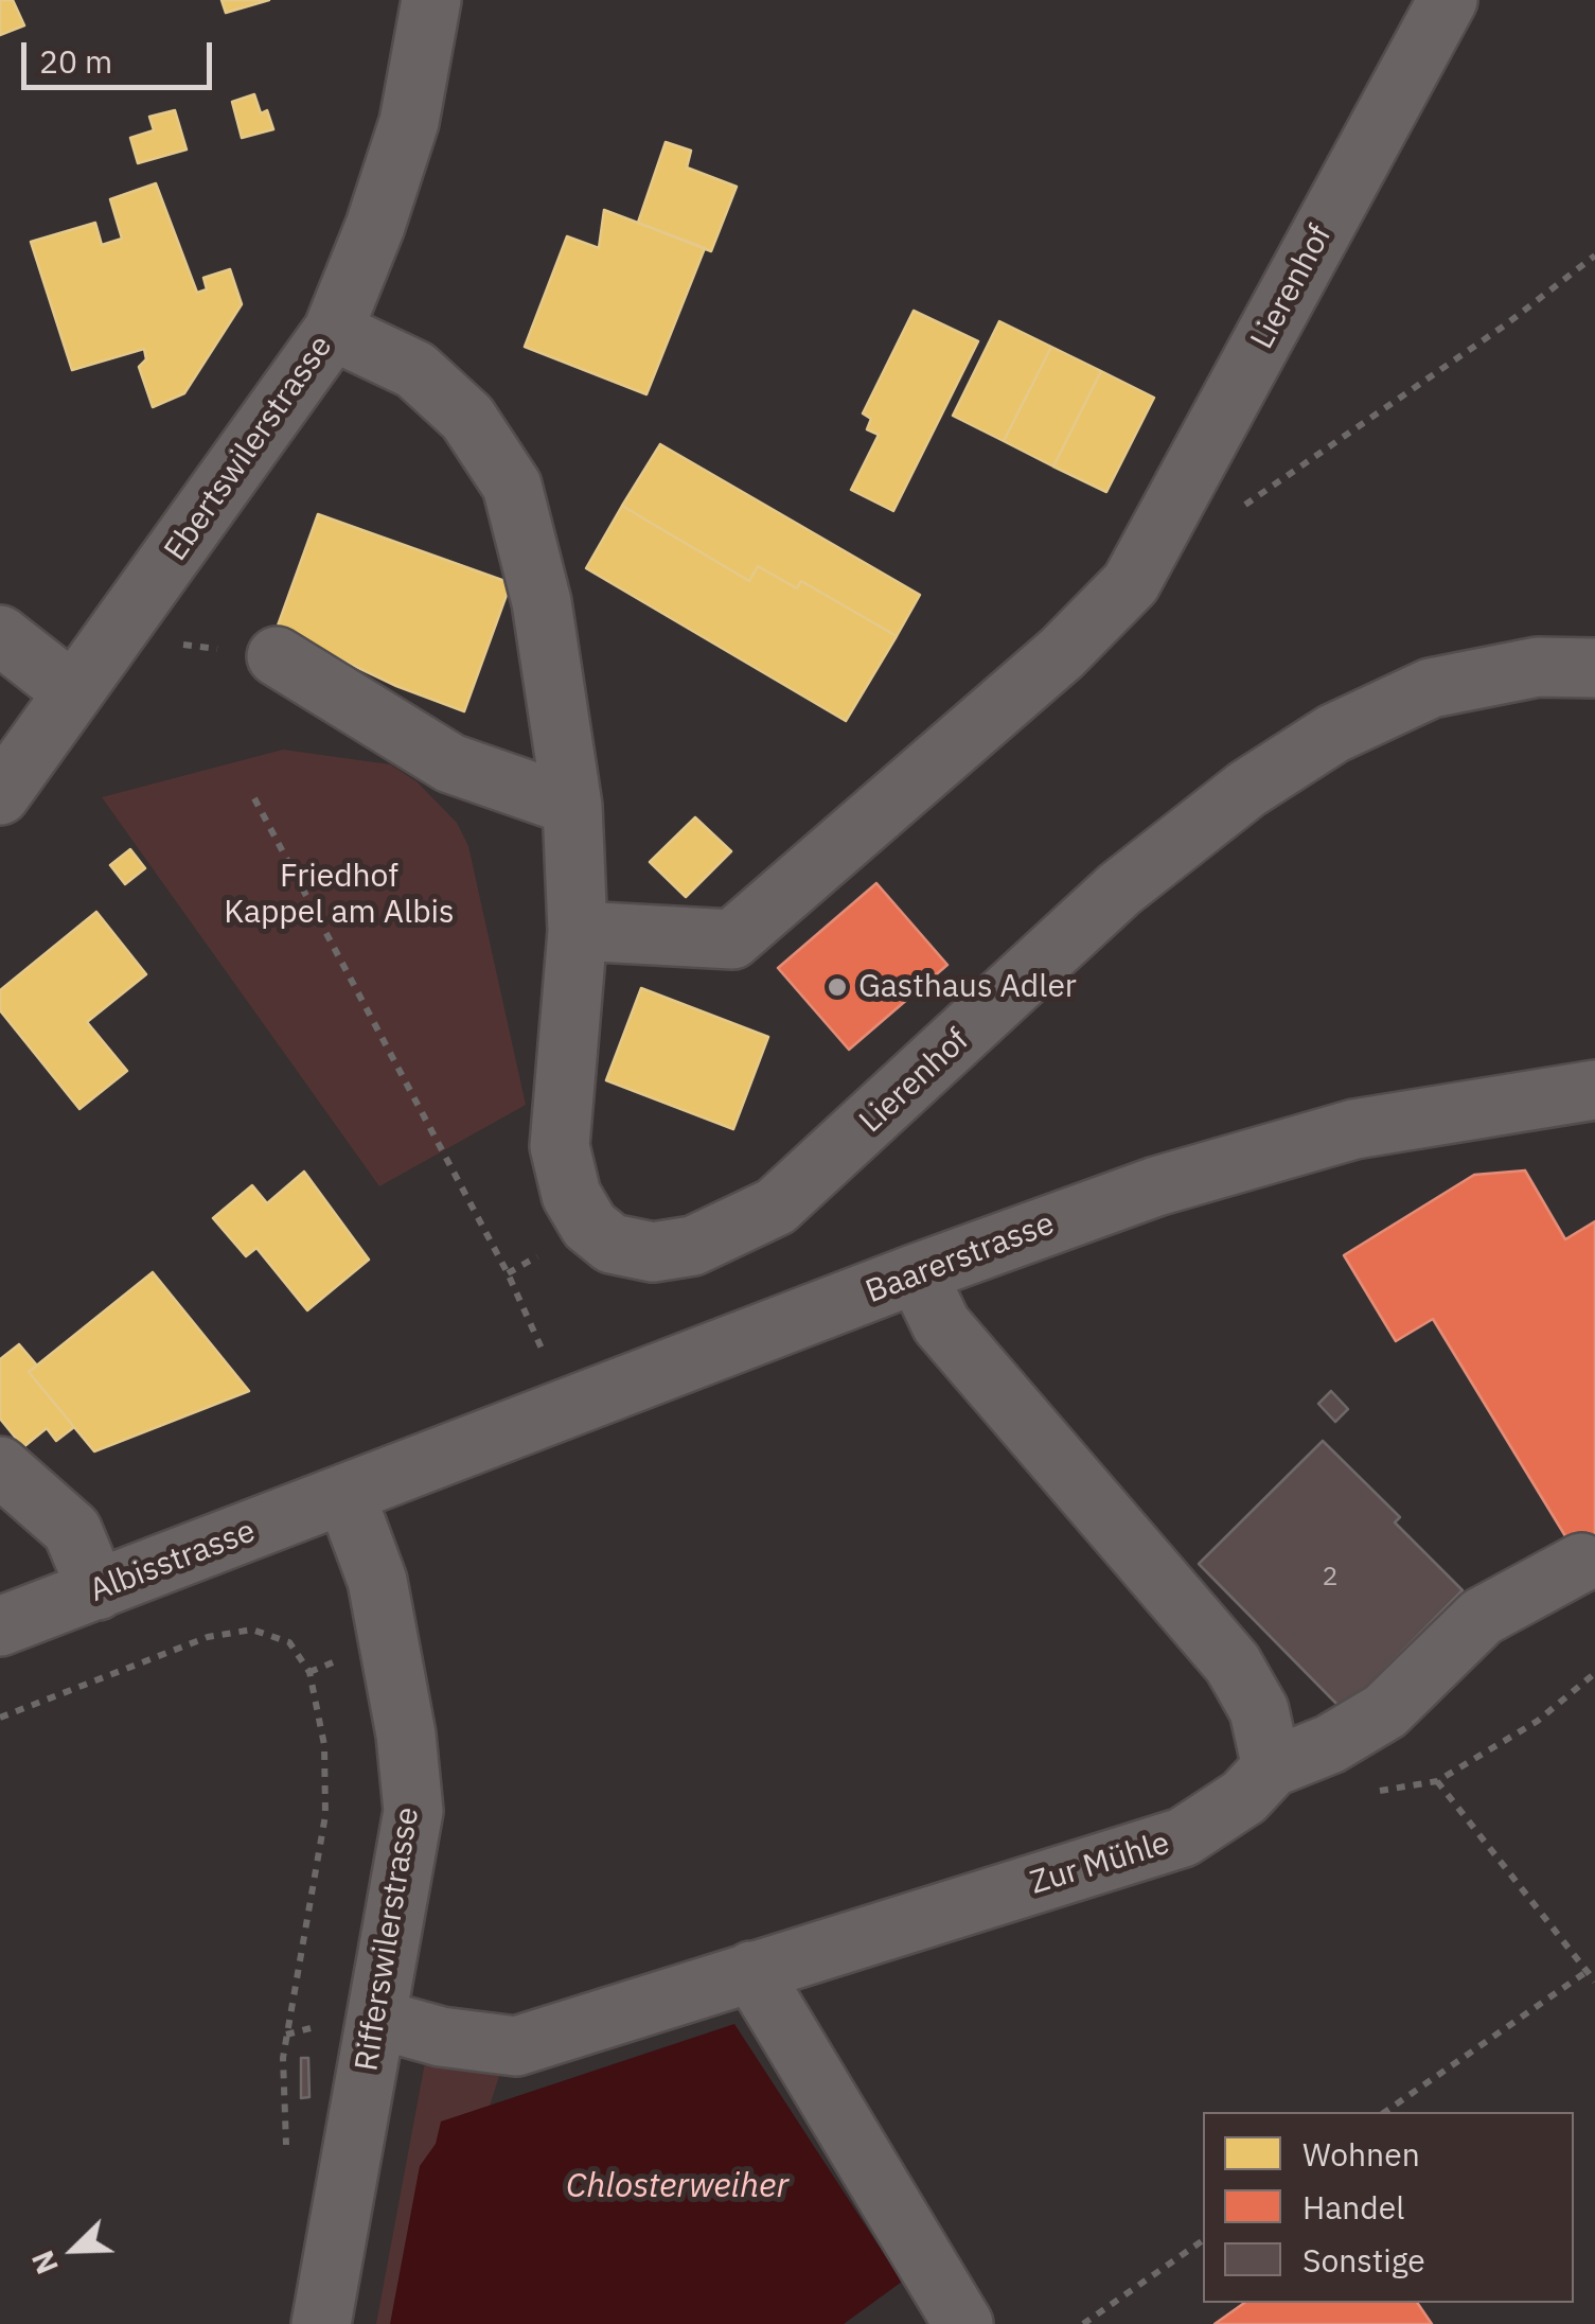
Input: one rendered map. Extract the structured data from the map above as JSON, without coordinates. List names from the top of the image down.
{
  "streets": {
    "street": [
      "Lierenhof",
      "Ebertswilerstrasse",
      "Baarerstrasse",
      "Albisstrasse",
      "Zur Mühle",
      "Rifferswilerstrasse"
    ]
  },
  "crossings": [
    ["Lierenhof", "Ebertswilerstrasse"],
    ["Baarerstrasse", "Albisstrasse"],
    ["Baarerstrasse", "Rifferswilerstrasse"],
    ["Albisstrasse", "Rifferswilerstrasse"],
    ["Zur Mühle", "Rifferswilerstrasse"]
  ],
  "water": ["Chlosterweiher"],
  "parks": ["Friedhof Kappel am Albis"],
  "places": ["Gasthaus Adler"],
  "house_numbers": ["2"],
  "legend": ["Wohnen", "Handel", "Sonstige"],
  "scale_bar": "20 m",
  "north": "bottom left"
}
